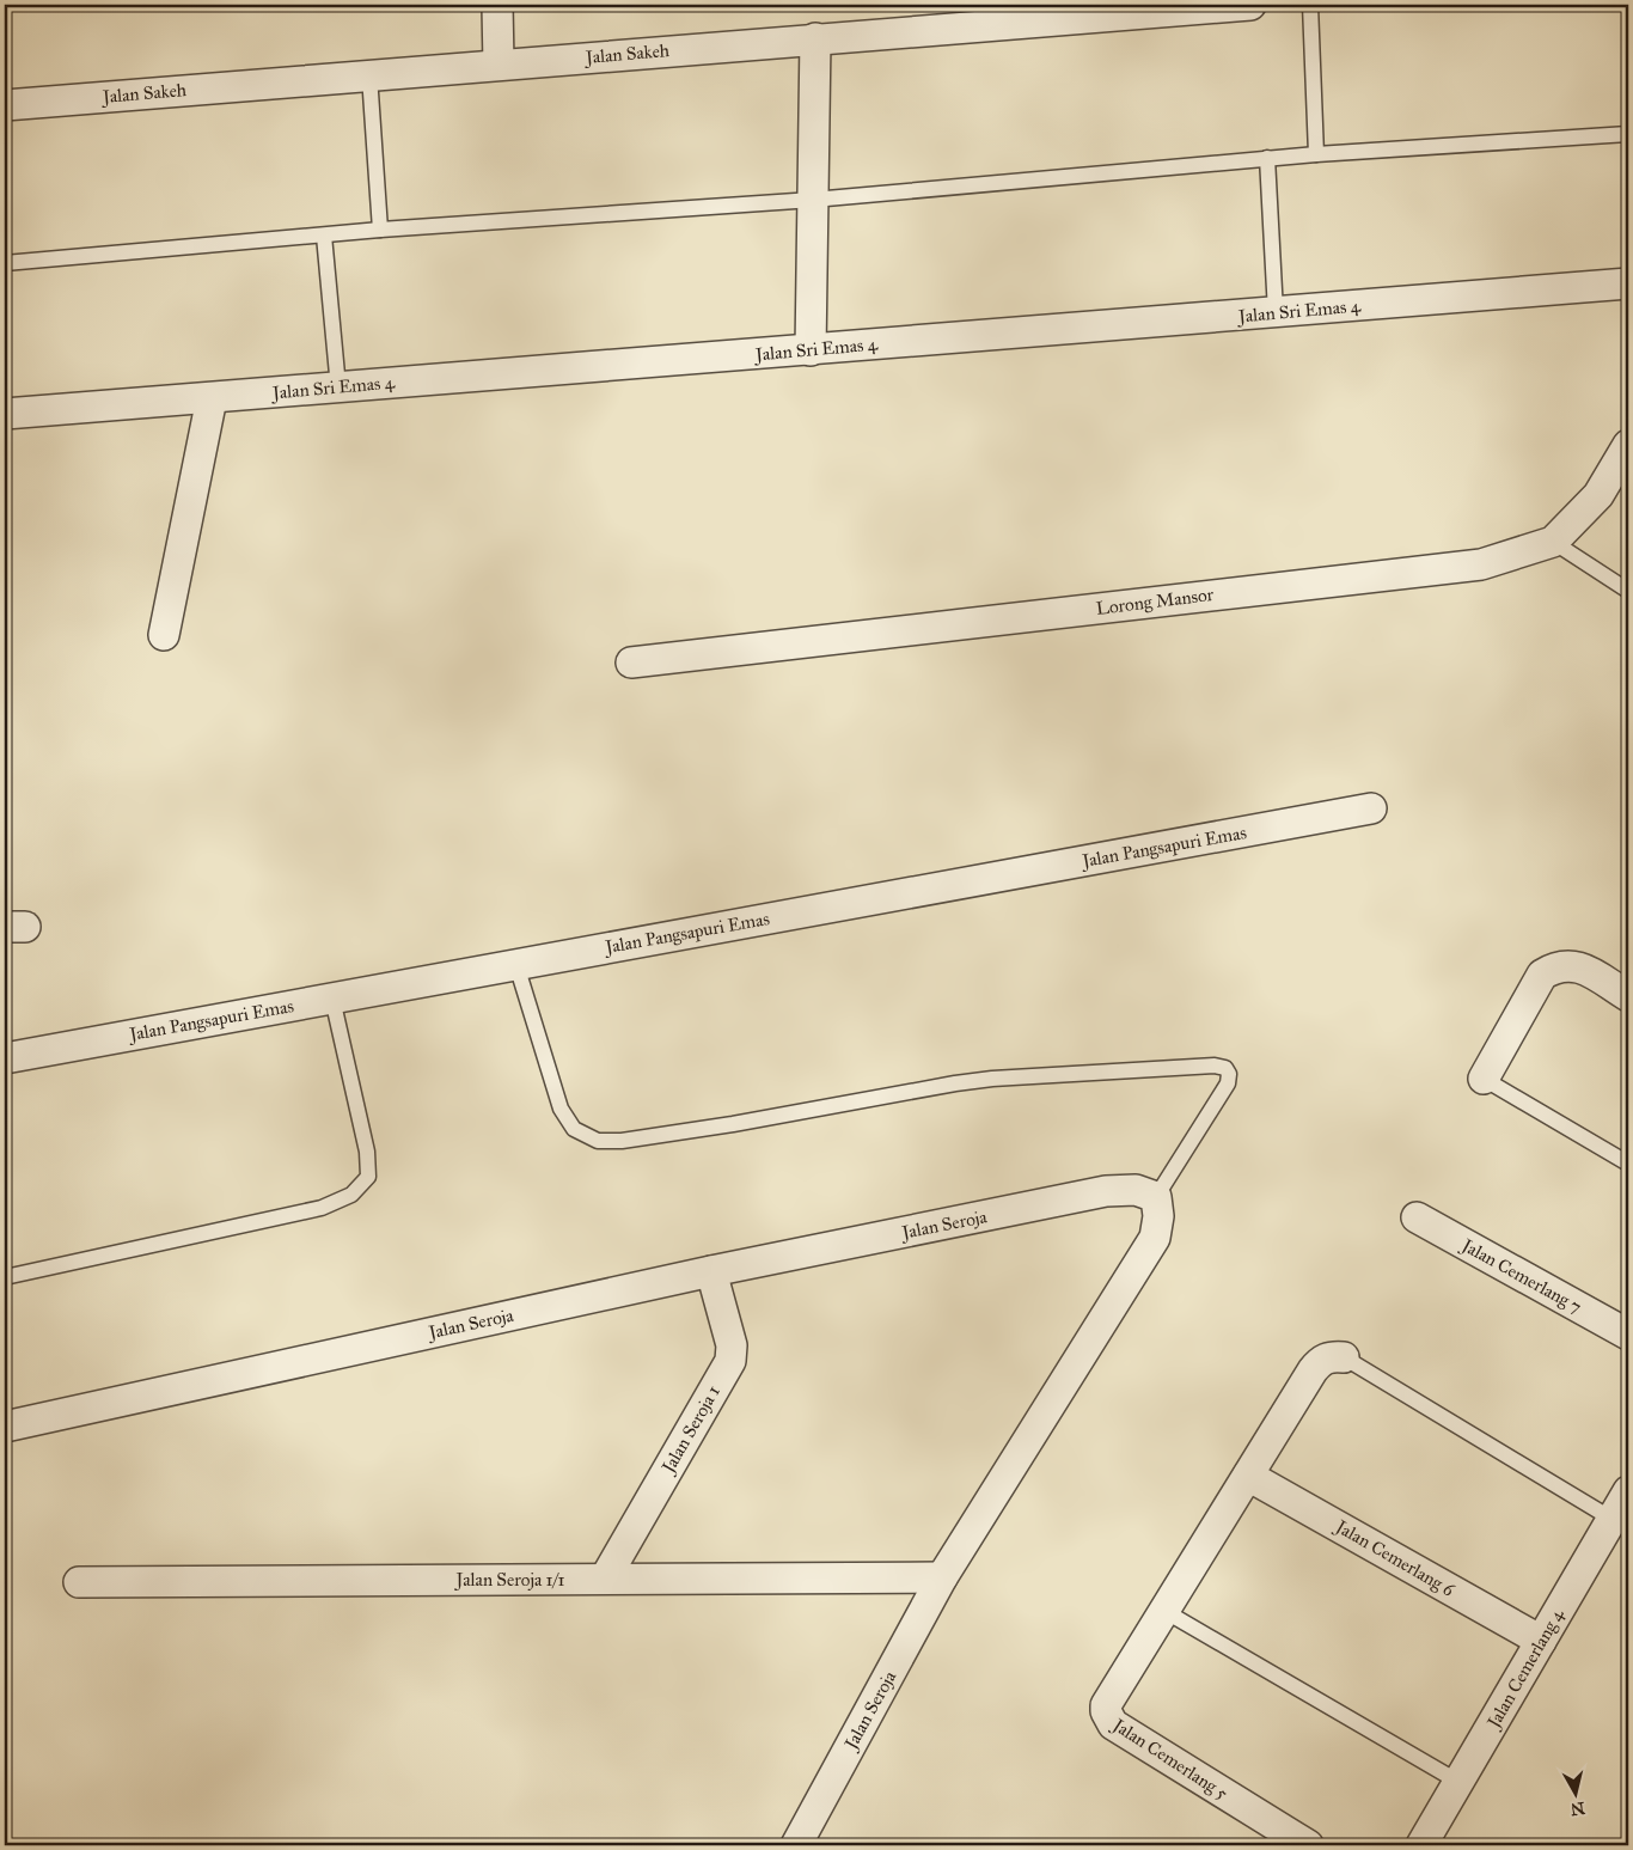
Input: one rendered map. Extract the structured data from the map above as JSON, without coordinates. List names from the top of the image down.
{
  "streets": {
    "street": [
      "Jalan Sakeh",
      "Jalan Sri Emas 4",
      "Lorong Mansor",
      "Jalan Pangsapuri Emas",
      "Jalan Seroja",
      "Jalan Cemerlang 7",
      "Jalan Seroja 1",
      "Jalan Cemerlang 6",
      "Jalan Seroja 1/1",
      "Jalan Cemerlang 4",
      "Jalan Cemerlang 5"
    ]
  },
  "crossings": [
    ["Jalan Seroja", "Jalan Seroja 1"],
    ["Jalan Seroja", "Jalan Seroja 1/1"],
    ["Jalan Seroja 1", "Jalan Seroja 1/1"],
    ["Jalan Cemerlang 6", "Jalan Cemerlang 4"],
    ["Jalan Cemerlang 6", "Jalan Cemerlang 5"]
  ],
  "north": "bottom"
}
